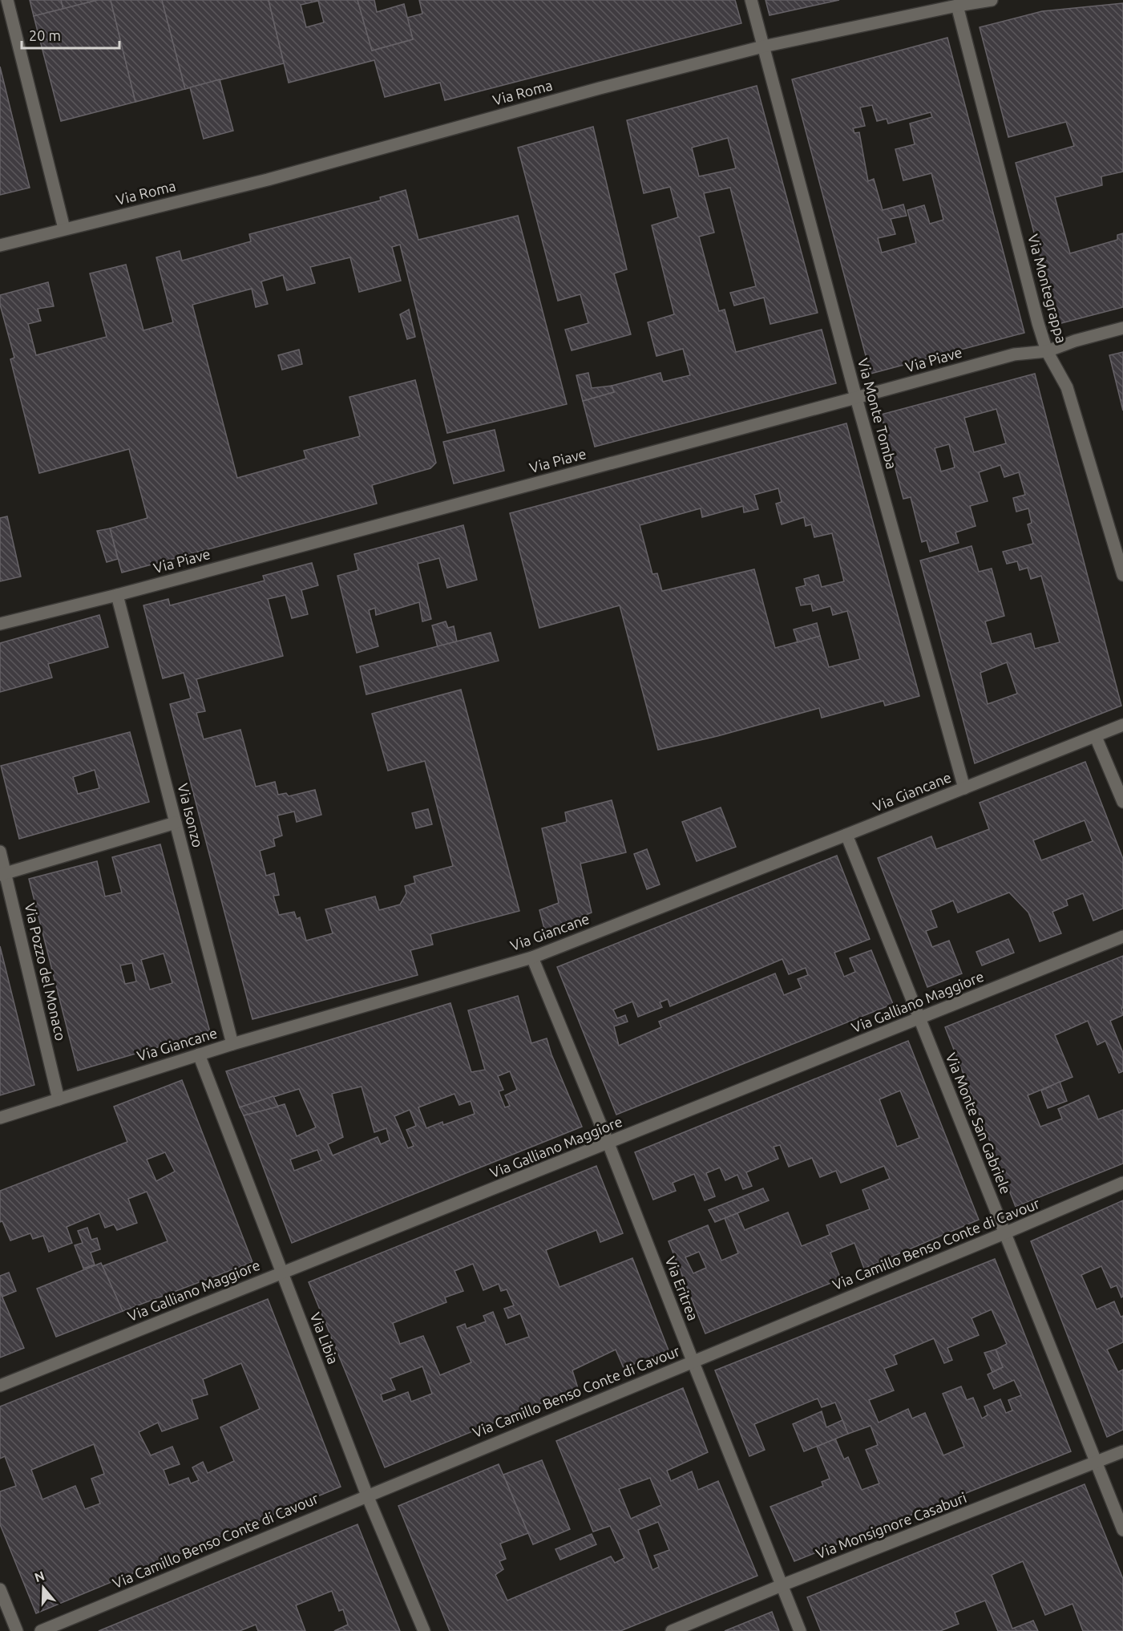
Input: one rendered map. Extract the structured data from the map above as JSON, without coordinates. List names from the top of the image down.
{
  "streets": {
    "street": [
      "Via Roma",
      "Via Montegrappa",
      "Via Piave",
      "Via Monte Tomba",
      "Via Giancane",
      "Via Isonzo",
      "Via Pozzo del Monaco",
      "Via Galliano Maggiore",
      "Via Monte San Gabriele",
      "Via Camillo Benso Conte di Cavour",
      "Via Eritrea",
      "Via Libia",
      "Via Monsignore Casaburi"
    ]
  },
  "crossings": [
    ["Via Roma", "Via Montegrappa"],
    ["Via Roma", "Via Monte Tomba"],
    ["Via Montegrappa", "Via Piave"],
    ["Via Piave", "Via Monte Tomba"],
    ["Via Piave", "Via Isonzo"],
    ["Via Monte Tomba", "Via Giancane"],
    ["Via Giancane", "Via Isonzo"],
    ["Via Giancane", "Via Pozzo del Monaco"],
    ["Via Giancane", "Via Monte San Gabriele"],
    ["Via Giancane", "Via Eritrea"],
    ["Via Giancane", "Via Libia"],
    ["Via Galliano Maggiore", "Via Monte San Gabriele"],
    ["Via Galliano Maggiore", "Via Eritrea"],
    ["Via Galliano Maggiore", "Via Libia"],
    ["Via Monte San Gabriele", "Via Camillo Benso Conte di Cavour"],
    ["Via Monte San Gabriele", "Via Monsignore Casaburi"],
    ["Via Camillo Benso Conte di Cavour", "Via Eritrea"],
    ["Via Camillo Benso Conte di Cavour", "Via Libia"],
    ["Via Eritrea", "Via Monsignore Casaburi"]
  ],
  "scale_bar": "20 m",
  "north": "top"
}
